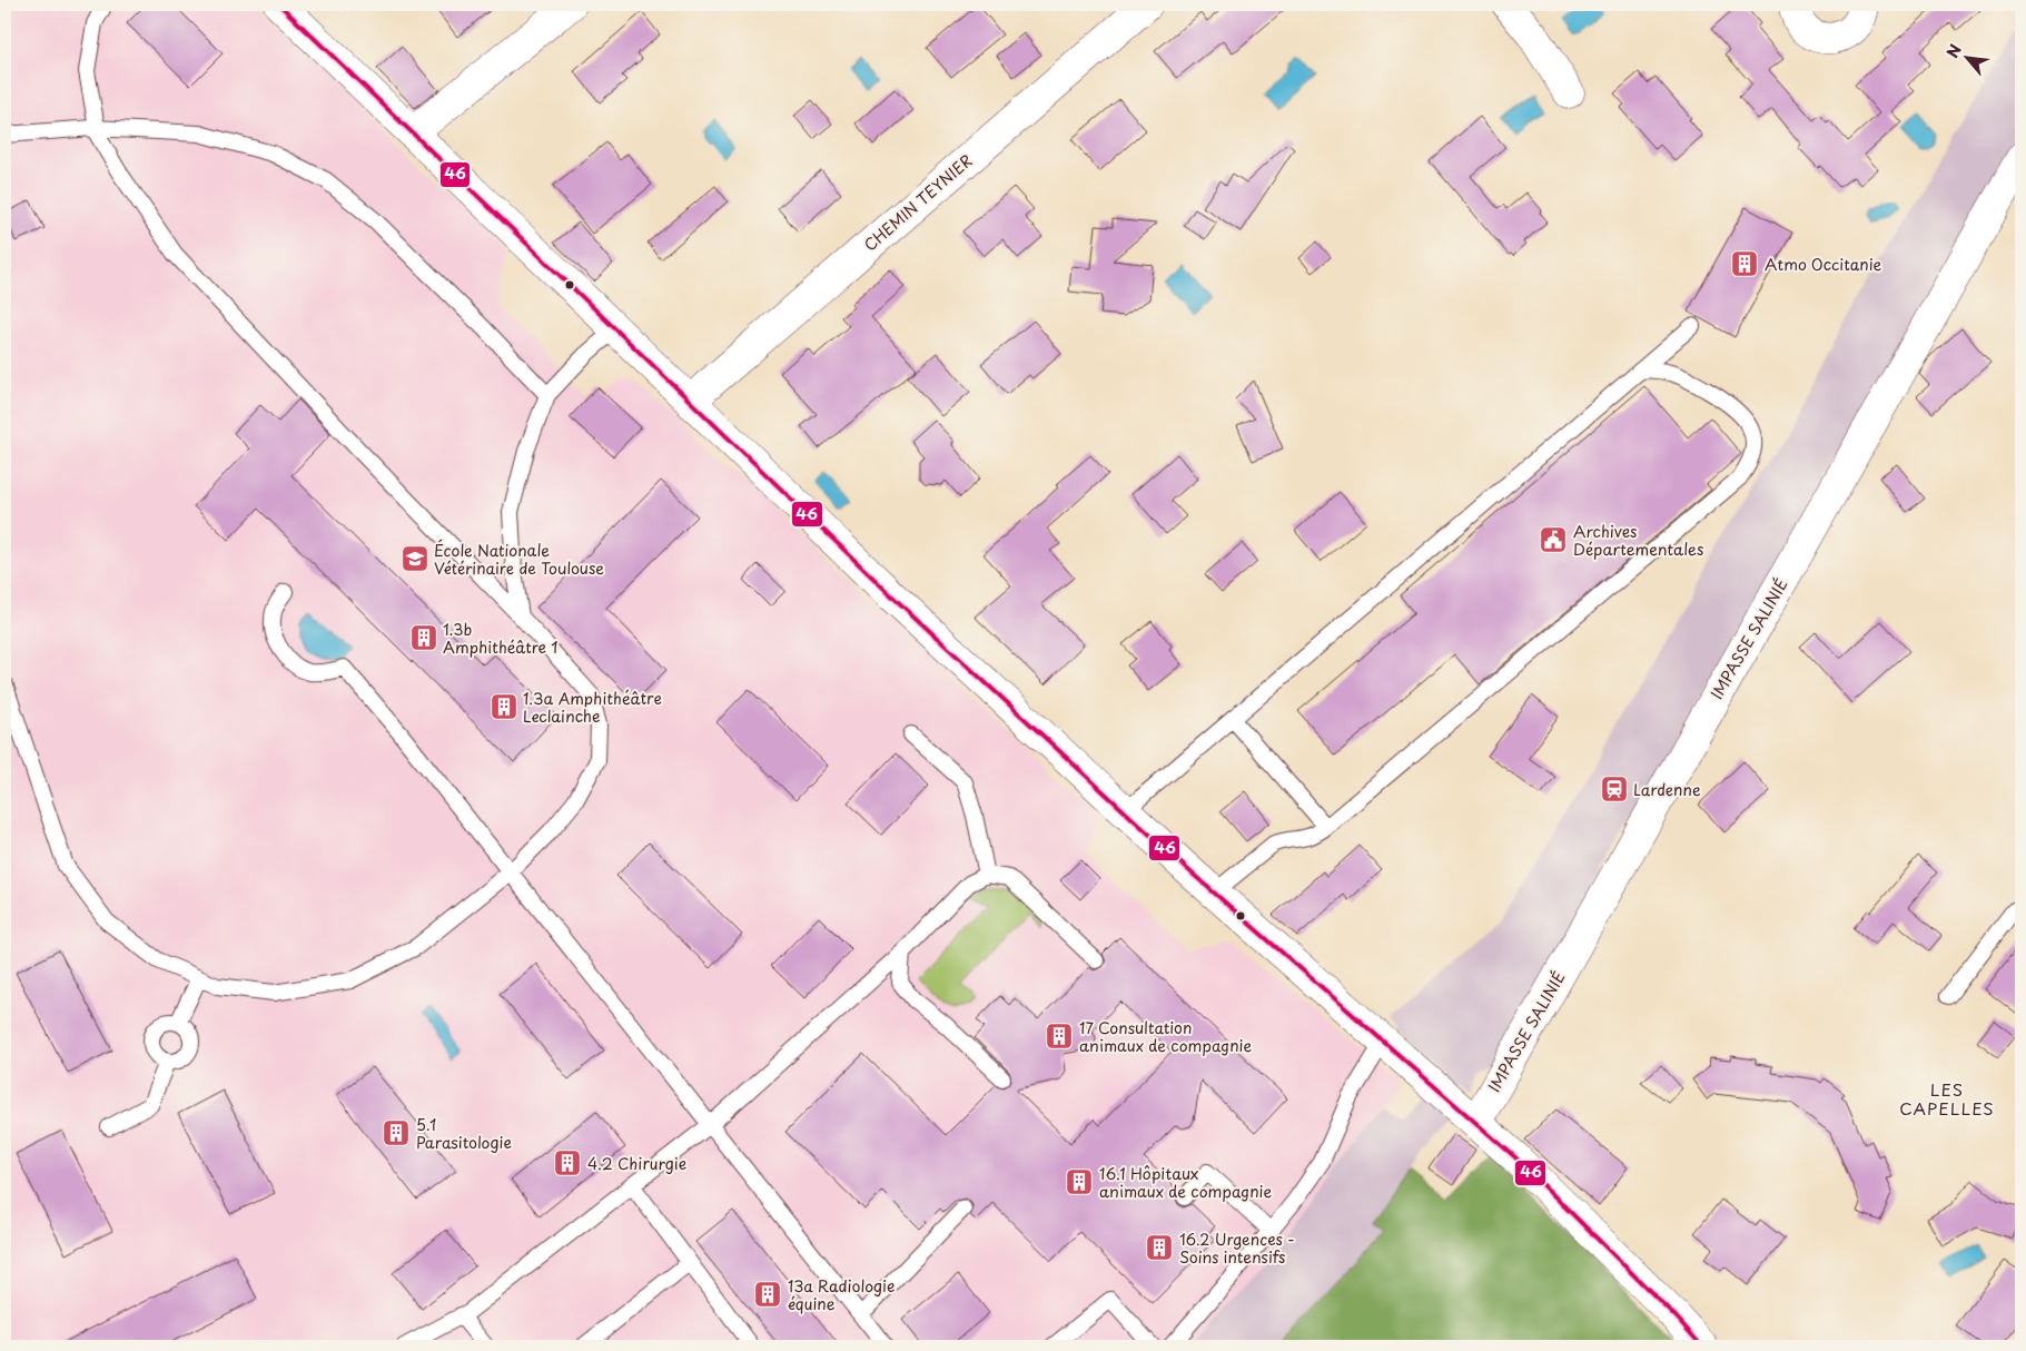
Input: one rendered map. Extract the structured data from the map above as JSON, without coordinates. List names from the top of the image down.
{
  "streets": {
    "street": ["CHEMIN TEYNIER", "IMPASSE SALINIÉ"]
  },
  "districts": ["LES CAPELLES"],
  "places": {
    "building": [
      "Atmo Occitanie",
      "1.3b Amphithéâtre 1",
      "1.3a Amphithéâtre Leclainche",
      "17 Consultation animaux de compagnie",
      "5.1 Parasitologie",
      "4.2 Chirurgie",
      "16.1 Hôpitaux animaux de compagnie",
      "16.2 Urgences - Soins intensifs",
      "13a Radiologie équine"
    ],
    "public building": ["Archives Départementales"],
    "school or university": ["École Nationale Vétérinaire de Toulouse"],
    "station": ["Lardenne"]
  },
  "lines": ["transit line 46"],
  "north": "top left"
}
